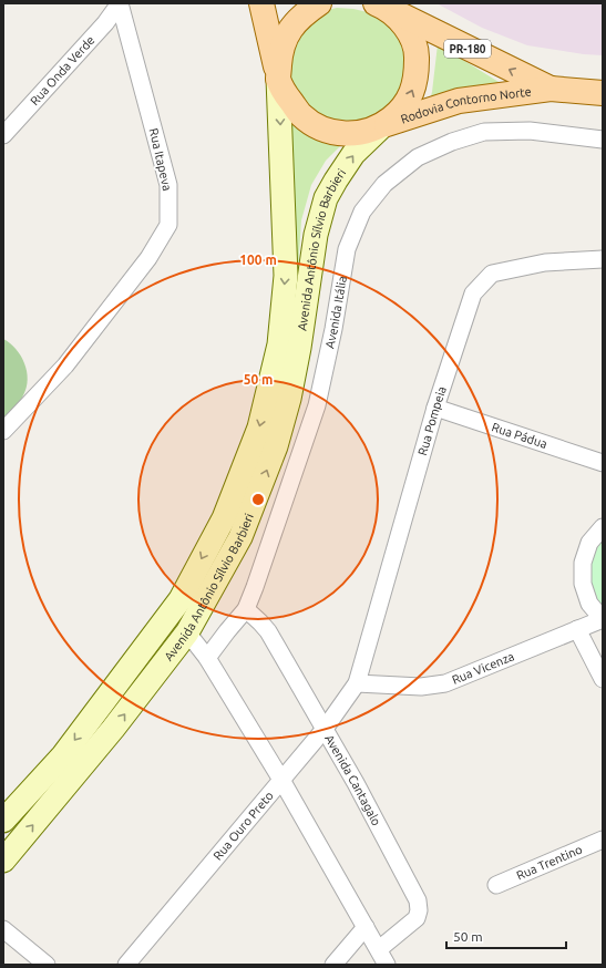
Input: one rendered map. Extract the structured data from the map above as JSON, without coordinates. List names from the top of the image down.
{
  "streets": {
    "main road": ["PR-180", "Rodovia Contorno Norte", "Avenida Antônio Sílvio Barbieri"],
    "street": [
      "Rua Onda Verde",
      "Rua Itapeva",
      "Avenida Itália",
      "Rua Pompeia",
      "Rua Pádua",
      "Rua Vicenza",
      "Avenida Cantagalo",
      "Rua Ouro Preto",
      "Rua Trentino"
    ]
  },
  "crossings": [
    ["PR-180", "Rodovia Contorno Norte"],
    ["PR-180", "Avenida Antônio Sílvio Barbieri"],
    ["Rua Onda Verde", "Rua Itapeva"],
    ["Rodovia Contorno Norte", "Avenida Antônio Sílvio Barbieri"],
    ["Avenida Itália", "Avenida Cantagalo"],
    ["Rua Pompeia", "Rua Pádua"],
    ["Rua Pompeia", "Rua Vicenza"],
    ["Rua Pompeia", "Rua Ouro Preto"],
    ["Rua Vicenza", "Rua Ouro Preto"],
    ["Avenida Cantagalo", "Rua Ouro Preto"]
  ],
  "one_way": ["Rodovia Contorno Norte"],
  "scale_bar": "50 m",
  "rings": ["100 m", "50 m"]
}
